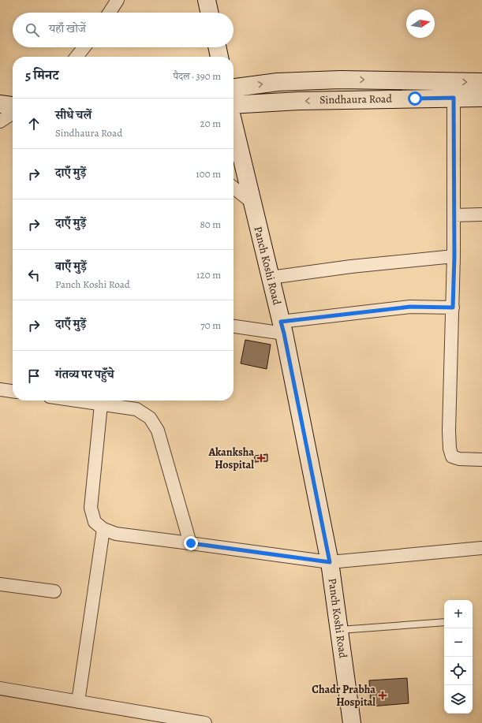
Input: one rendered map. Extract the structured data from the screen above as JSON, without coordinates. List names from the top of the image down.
{
  "streets": {
    "street": ["Sindhaura Road", "Panch Koshi Road"]
  },
  "places": {
    "health": ["Akanksha Hospital", "Chadr Prabha Hospital"]
  },
  "north": "right",
  "page": {
    "search": "यहाँ खोजें",
    "heading": ["5 मिनट", "पैदल · 390 m"],
    "list": [
      ["सीधे चलें", "Sindhaura Road", "20 m"],
      ["दाएँ मुड़ें", "100 m"],
      ["दाएँ मुड़ें", "80 m"],
      ["बाएँ मुड़ें", "Panch Koshi Road", "120 m"],
      ["दाएँ मुड़ें", "70 m"],
      "गंतव्य पर पहुँचे"
    ],
    "map_buttons": ["+", "−"]
  }
}
